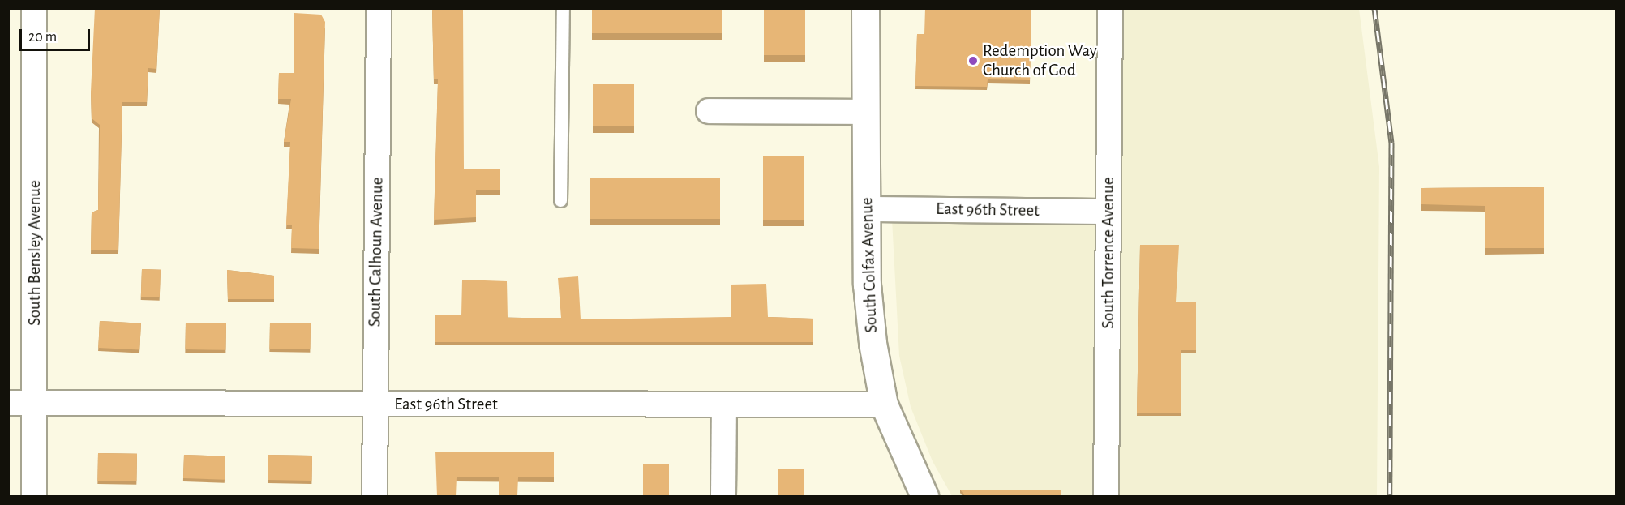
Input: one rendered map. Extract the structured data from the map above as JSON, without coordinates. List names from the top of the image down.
{
  "streets": {
    "main road": ["South Colfax Avenue"],
    "street": [
      "East 96th Street",
      "South Calhoun Avenue",
      "South Bensley Avenue",
      "South Torrence Avenue"
    ]
  },
  "crossings": [
    ["East 96th Street", "South Calhoun Avenue"],
    ["East 96th Street", "South Bensley Avenue"],
    ["East 96th Street", "South Torrence Avenue"],
    ["East 96th Street", "South Colfax Avenue"]
  ],
  "places": ["Redemption Way Church of God"],
  "scale_bar": "20 m"
}
